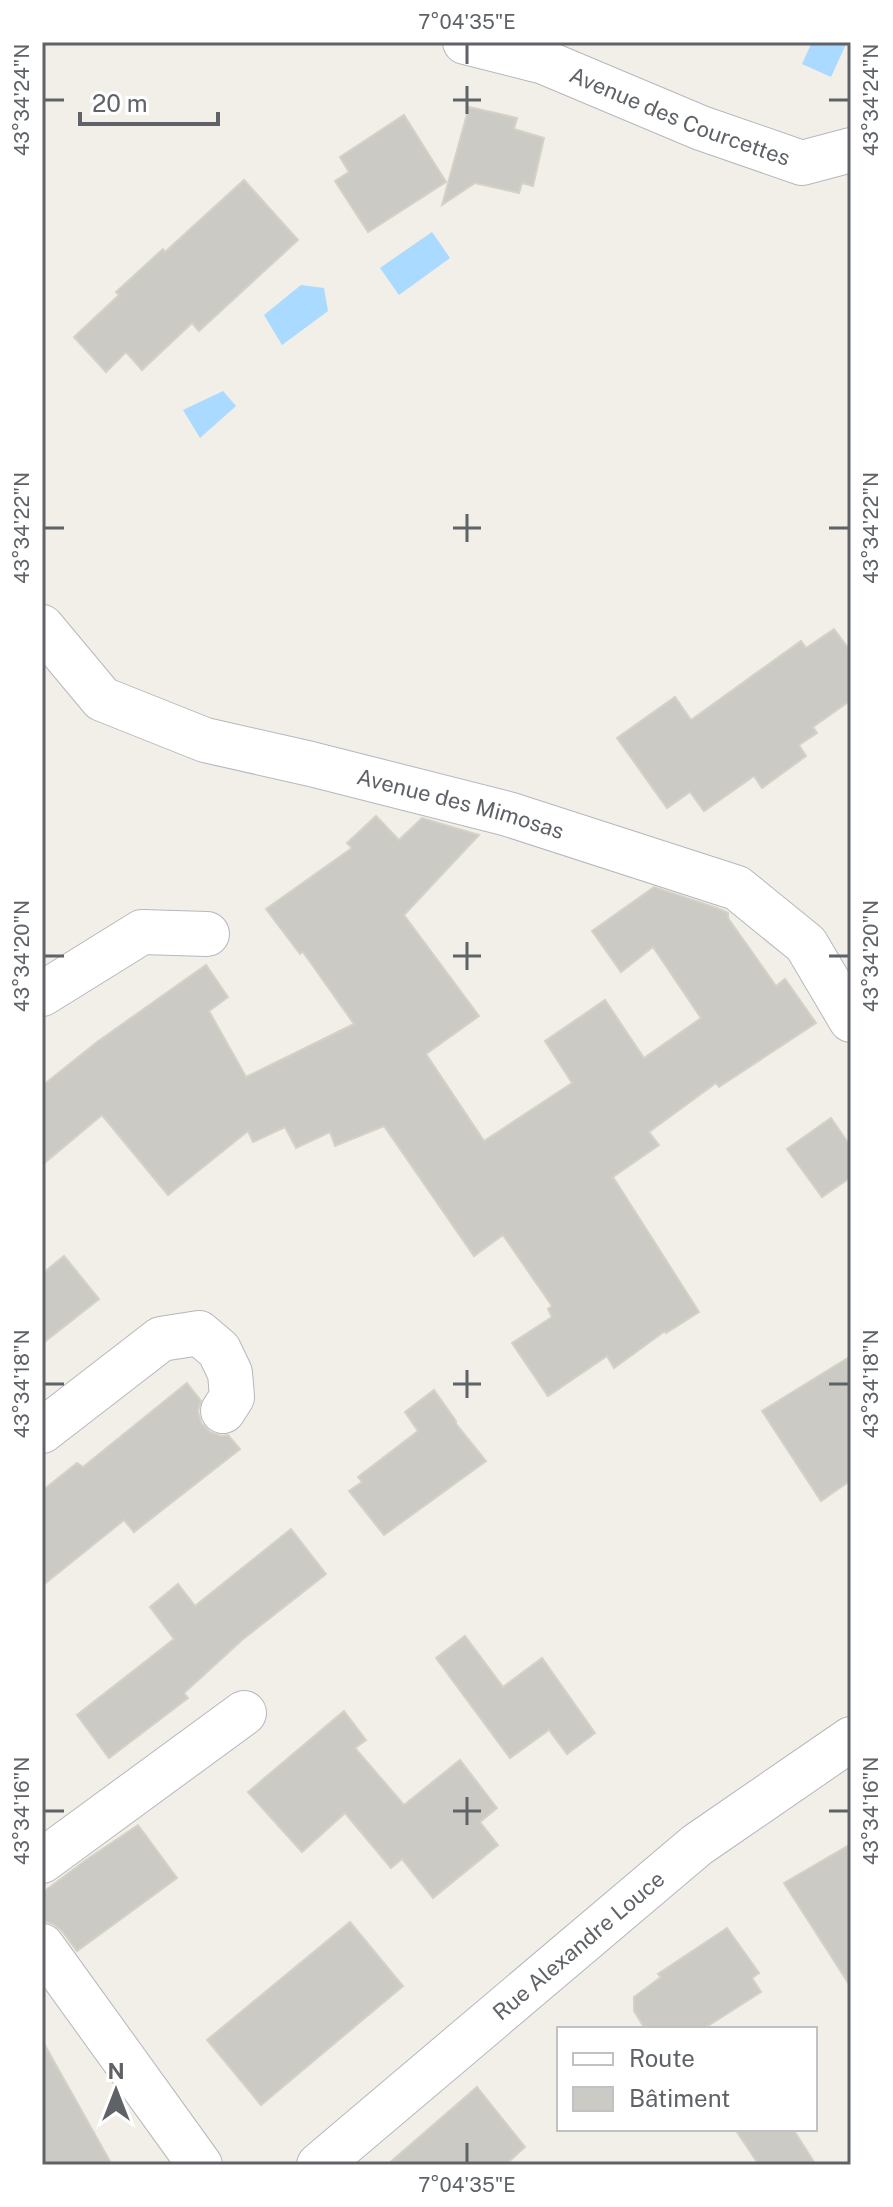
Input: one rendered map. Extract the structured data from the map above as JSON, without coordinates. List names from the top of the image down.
{
  "streets": {
    "street": ["Avenue des Courcettes", "Avenue des Mimosas", "Rue Alexandre Louce"]
  },
  "legend": ["Route", "Bâtiment"],
  "scale_bar": "20 m",
  "north": "top",
  "coordinates": [
    "7°04'35\"E",
    "43°34'24\"N",
    "43°34'22\"N",
    "43°34'20\"N",
    "43°34'18\"N",
    "43°34'16\"N"
  ]
}
